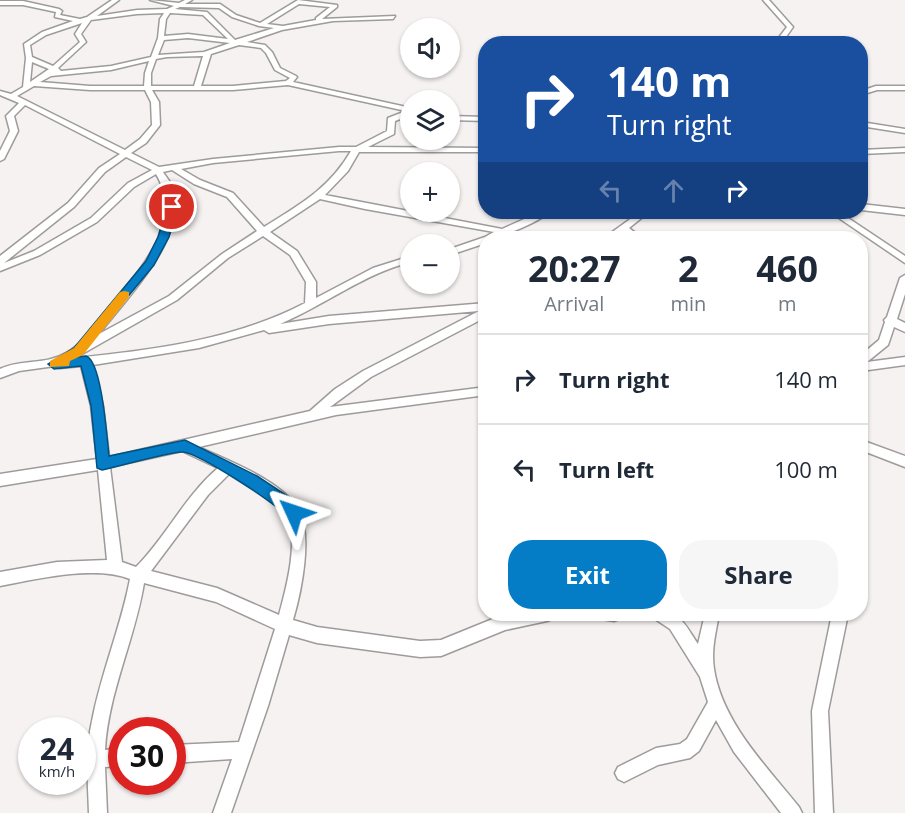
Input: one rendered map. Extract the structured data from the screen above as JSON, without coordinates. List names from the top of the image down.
{
  "page": {
    "map_buttons": ["+", "−"],
    "turn": ["140 m", "Turn right"],
    "eta": [
      "20:27",
      "Arrival",
      "2",
      "min",
      "460",
      "m"
    ],
    "list": [
      {
        "name": "Turn right",
        "value": "140 m"
      },
      {
        "name": "Turn left",
        "value": "100 m"
      }
    ],
    "buttons": ["Exit", "Share"],
    "speed": "24 km/h",
    "limit": "30"
  }
}
